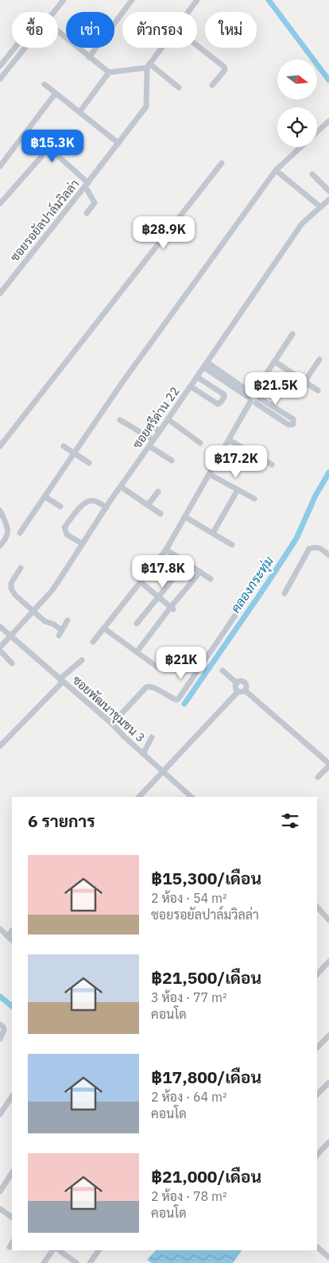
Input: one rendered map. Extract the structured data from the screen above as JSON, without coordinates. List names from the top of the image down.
{
  "streets": {
    "street": ["ซอยรอยัลปาล์มวิลล่า", "ซอยศรีด่าน 22", "ซอยพัฒนาชุมชน 3"]
  },
  "crossings": [
    ["ซอยศรีด่าน 22", "ซอยพัฒนาชุมชน 3"]
  ],
  "water": ["คลองกระทุ่ม"],
  "north": "right",
  "page": {
    "chip": [
      "ซื้อ",
      "เช่า",
      "ตัวกรอง",
      "ใหม่"
    ],
    "price": [
      "฿15.3K",
      "฿28.9K",
      "฿21.5K",
      "฿17.2K",
      "฿17.8K",
      "฿21K"
    ],
    "heading": "6 รายการ",
    "list": [
      {
        "name": "฿15,300/เดือน",
        "note": "2 ห้อง · 54 m² · ซอยรอยัลปาล์มวิลล่า"
      },
      {
        "name": "฿21,500/เดือน",
        "note": "3 ห้อง · 77 m² · คอนโด"
      },
      {
        "name": "฿17,800/เดือน",
        "note": "2 ห้อง · 64 m² · คอนโด"
      },
      {
        "name": "฿21,000/เดือน",
        "note": "2 ห้อง · 78 m² · คอนโด"
      }
    ]
  }
}
